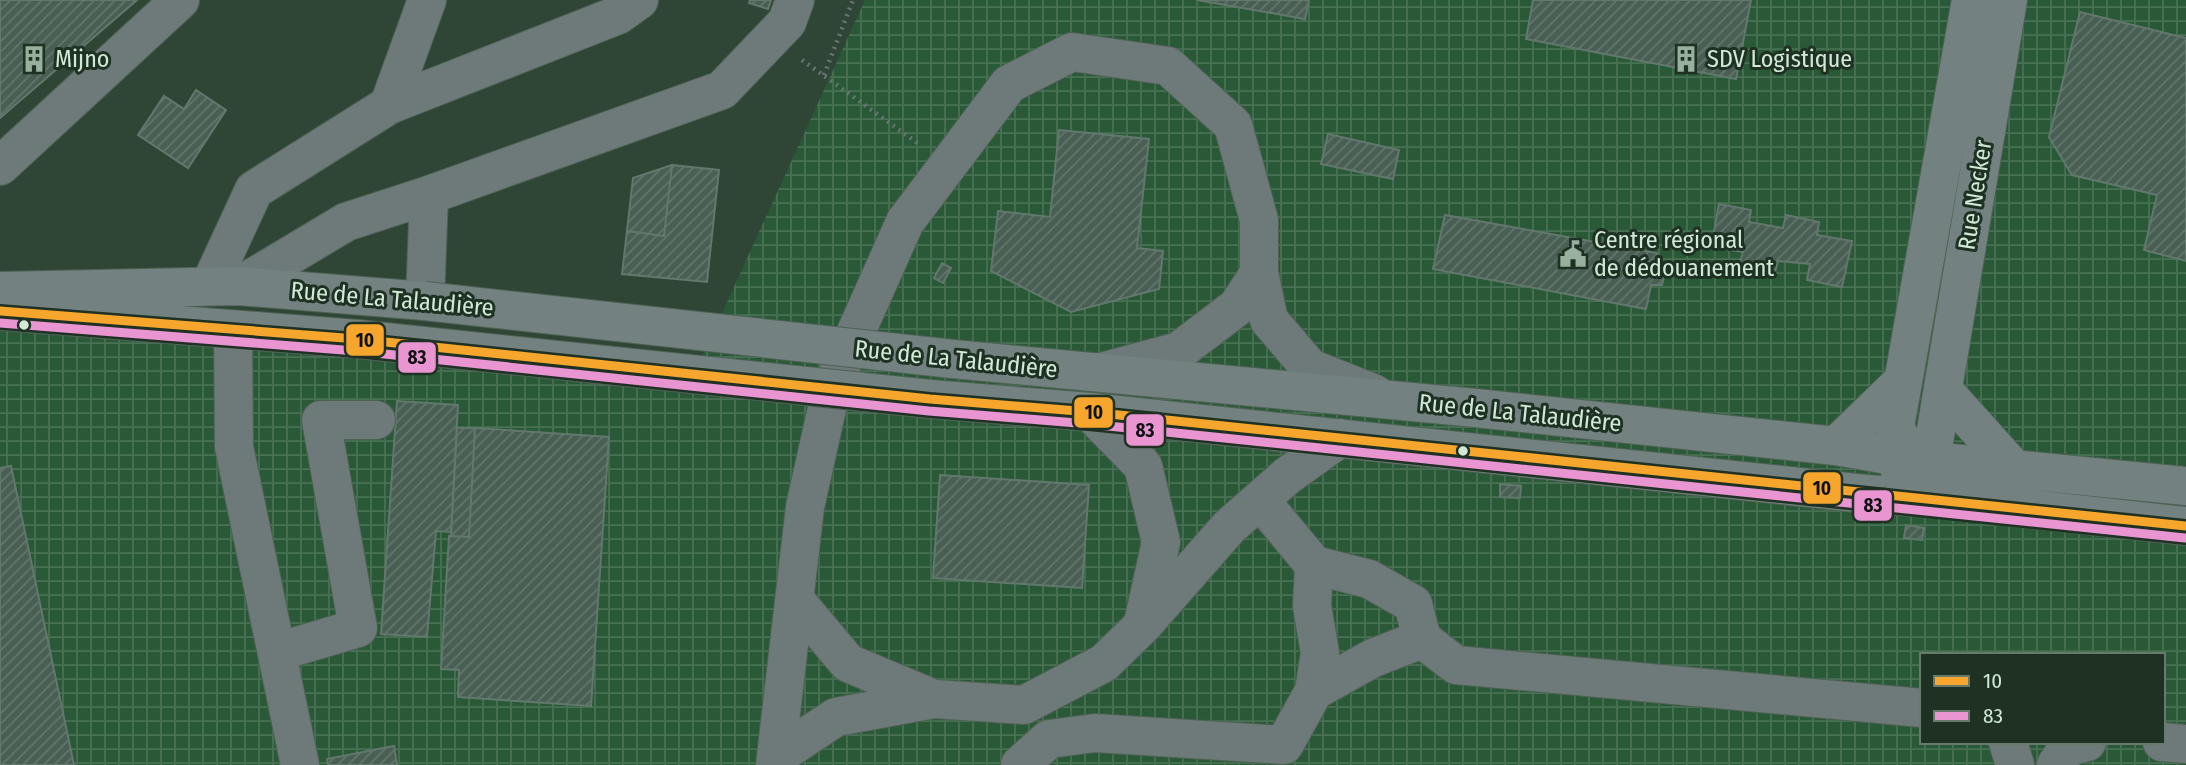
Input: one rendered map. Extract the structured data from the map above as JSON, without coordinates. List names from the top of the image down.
{
  "streets": {
    "main road": ["Rue Necker", "Rue de La Talaudière"]
  },
  "crossings": [
    ["Rue Necker", "Rue de La Talaudière"]
  ],
  "places": {
    "building": ["Mijno", "SDV Logistique"],
    "public building": ["Centre régional de dédouanement"]
  },
  "lines": ["transit line 10", "transit line 83"],
  "legend": ["10", "83"]
}
